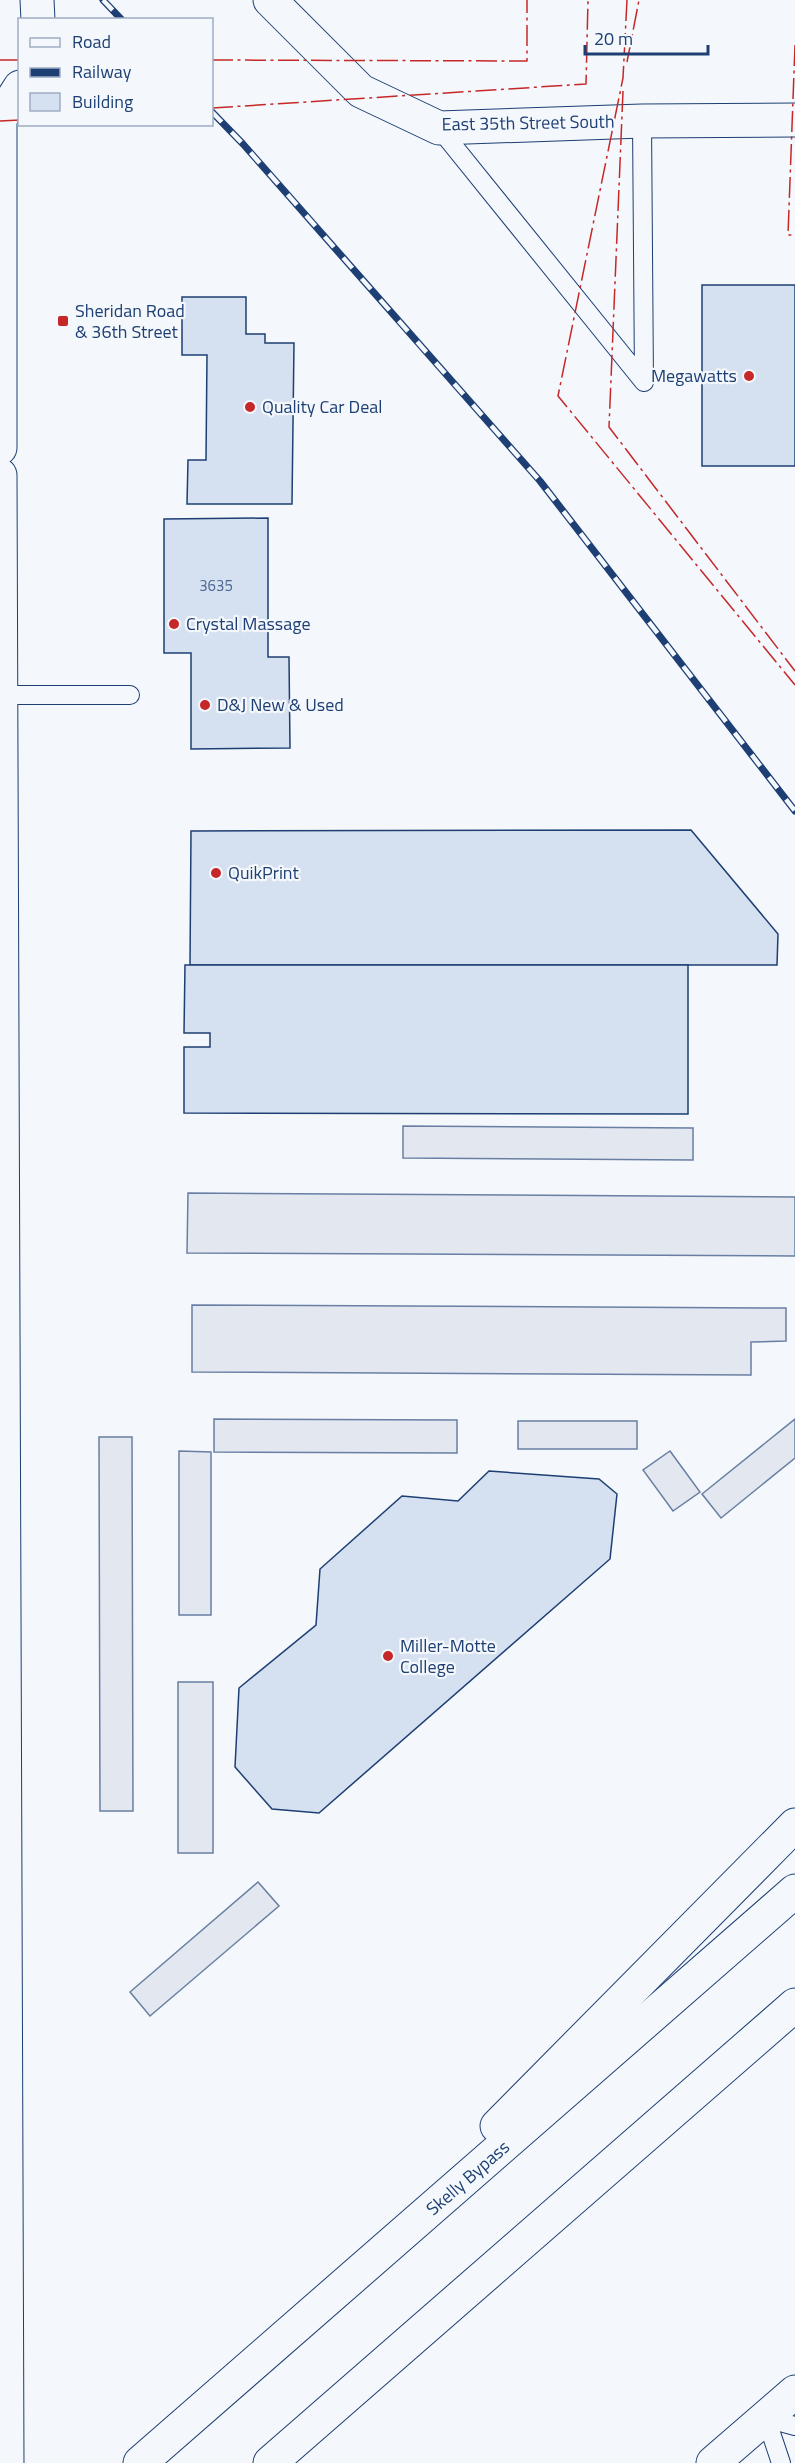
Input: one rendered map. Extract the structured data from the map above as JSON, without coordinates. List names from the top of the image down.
{
  "streets": {
    "main road": ["East 35th Street South", "Skelly Bypass"]
  },
  "places": {
    "transit": ["Sheridan Road & 36th Street"],
    "other": [
      "Megawatts",
      "Quality Car Deal",
      "Crystal Massage",
      "D&J New & Used",
      "QuikPrint",
      "Miller-Motte College"
    ]
  },
  "house_numbers": ["3635"],
  "legend": ["Road", "Railway", "Building"],
  "scale_bar": "20 m"
}
